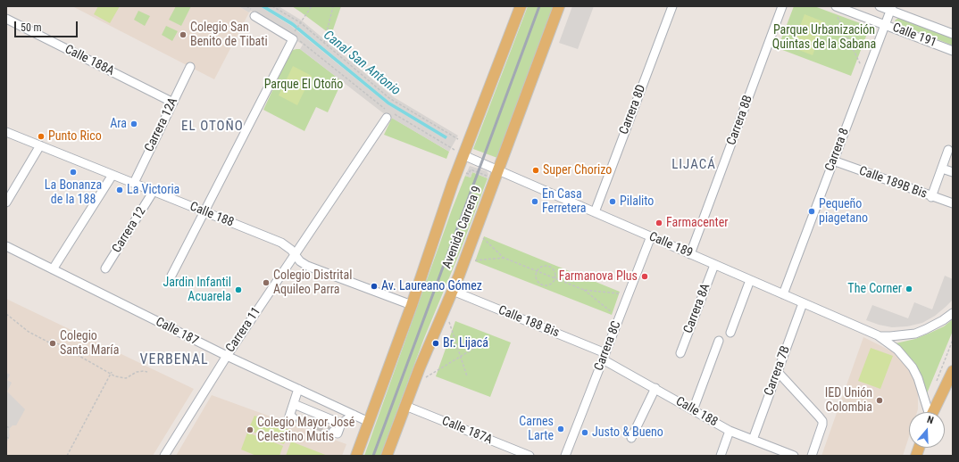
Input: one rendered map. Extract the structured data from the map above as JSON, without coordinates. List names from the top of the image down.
{
  "streets": {
    "main road": ["Avenida Carrera 9"],
    "street": [
      "Calle 191",
      "Calle 188A",
      "Carrera 8D",
      "Carrera 8B",
      "Carrera 12A",
      "Carrera 8",
      "Calle 189B Bis",
      "Calle 188",
      "Carrera 12",
      "Calle 189",
      "Carrera 8A",
      "Calle 188 Bis",
      "Carrera 11",
      "Calle 187",
      "Carrera 8C",
      "Carrera 7B",
      "Calle 187A"
    ]
  },
  "crossings": [
    ["Calle 191", "Carrera 8"],
    ["Calle 188A", "Carrera 12A"],
    ["Carrera 8D", "Calle 189"],
    ["Carrera 8B", "Calle 189"],
    ["Carrera 12A", "Calle 188"],
    ["Carrera 8", "Calle 189B Bis"],
    ["Carrera 8", "Calle 189"],
    ["Calle 188", "Avenida Carrera 9"],
    ["Calle 188", "Carrera 12"],
    ["Calle 188", "Calle 188 Bis"],
    ["Calle 188", "Carrera 11"],
    ["Calle 188", "Carrera 8C"],
    ["Calle 188", "Carrera 7B"],
    ["Avenida Carrera 9", "Calle 189"],
    ["Avenida Carrera 9", "Calle 188 Bis"],
    ["Avenida Carrera 9", "Calle 187"],
    ["Avenida Carrera 9", "Calle 187A"],
    ["Calle 189", "Carrera 8A"],
    ["Calle 189", "Carrera 8C"],
    ["Calle 189", "Carrera 7B"],
    ["Calle 188 Bis", "Carrera 8C"],
    ["Carrera 11", "Calle 187"]
  ],
  "districts": ["EL OTOÑO", "LIJACÁ", "VERBENAL"],
  "water": ["Canal San Antonio"],
  "parks": ["Parque Urbanización Quintas de la Sabana", "Parque El Otoño"],
  "places": [
    "Colegio San Benito de Tibati",
    "Ara",
    "Punto Rico",
    "Super Chorizo",
    "La Bonanza de la 188",
    "La Victoria",
    "En Casa Ferretera",
    "Pilalito",
    "Pequeño piagetano",
    "Farmacenter",
    "Farmanova Plus",
    "Colegio Distrital Aquileo Parra",
    "Av. Laureano Gómez",
    "The Corner",
    "Jardin Infantil Acuarela",
    "Colegio Santa María",
    "Br. Lijacá",
    "IED Unión Colombia",
    "Carnes Larte",
    "Colegio Mayor José Celestino Mutis",
    "Justo & Bueno"
  ],
  "scale_bar": "50 m",
  "north": "top"
}
